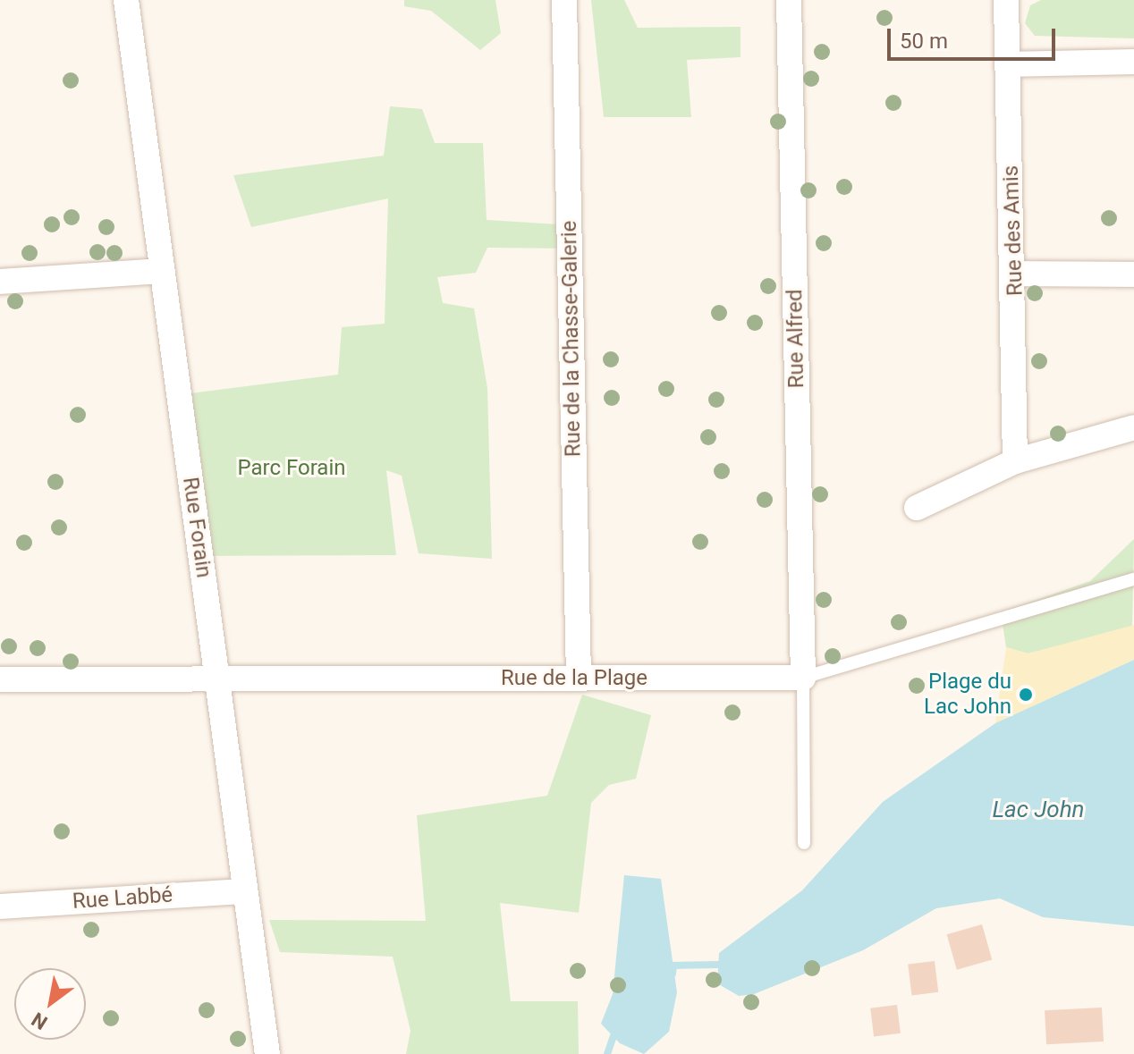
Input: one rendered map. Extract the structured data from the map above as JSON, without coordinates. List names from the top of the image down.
{
  "streets": {
    "street": [
      "Rue des Amis",
      "Rue de la Chasse-Galerie",
      "Rue Alfred",
      "Rue Forain",
      "Rue de la Plage",
      "Rue Labbé"
    ]
  },
  "crossings": [
    ["Rue de la Chasse-Galerie", "Rue de la Plage"],
    ["Rue Alfred", "Rue de la Plage"],
    ["Rue Forain", "Rue de la Plage"],
    ["Rue Forain", "Rue Labbé"]
  ],
  "water": ["Lac John"],
  "parks": ["Parc Forain"],
  "places": ["Plage du Lac John"],
  "scale_bar": "50 m",
  "north": "bottom left"
}
